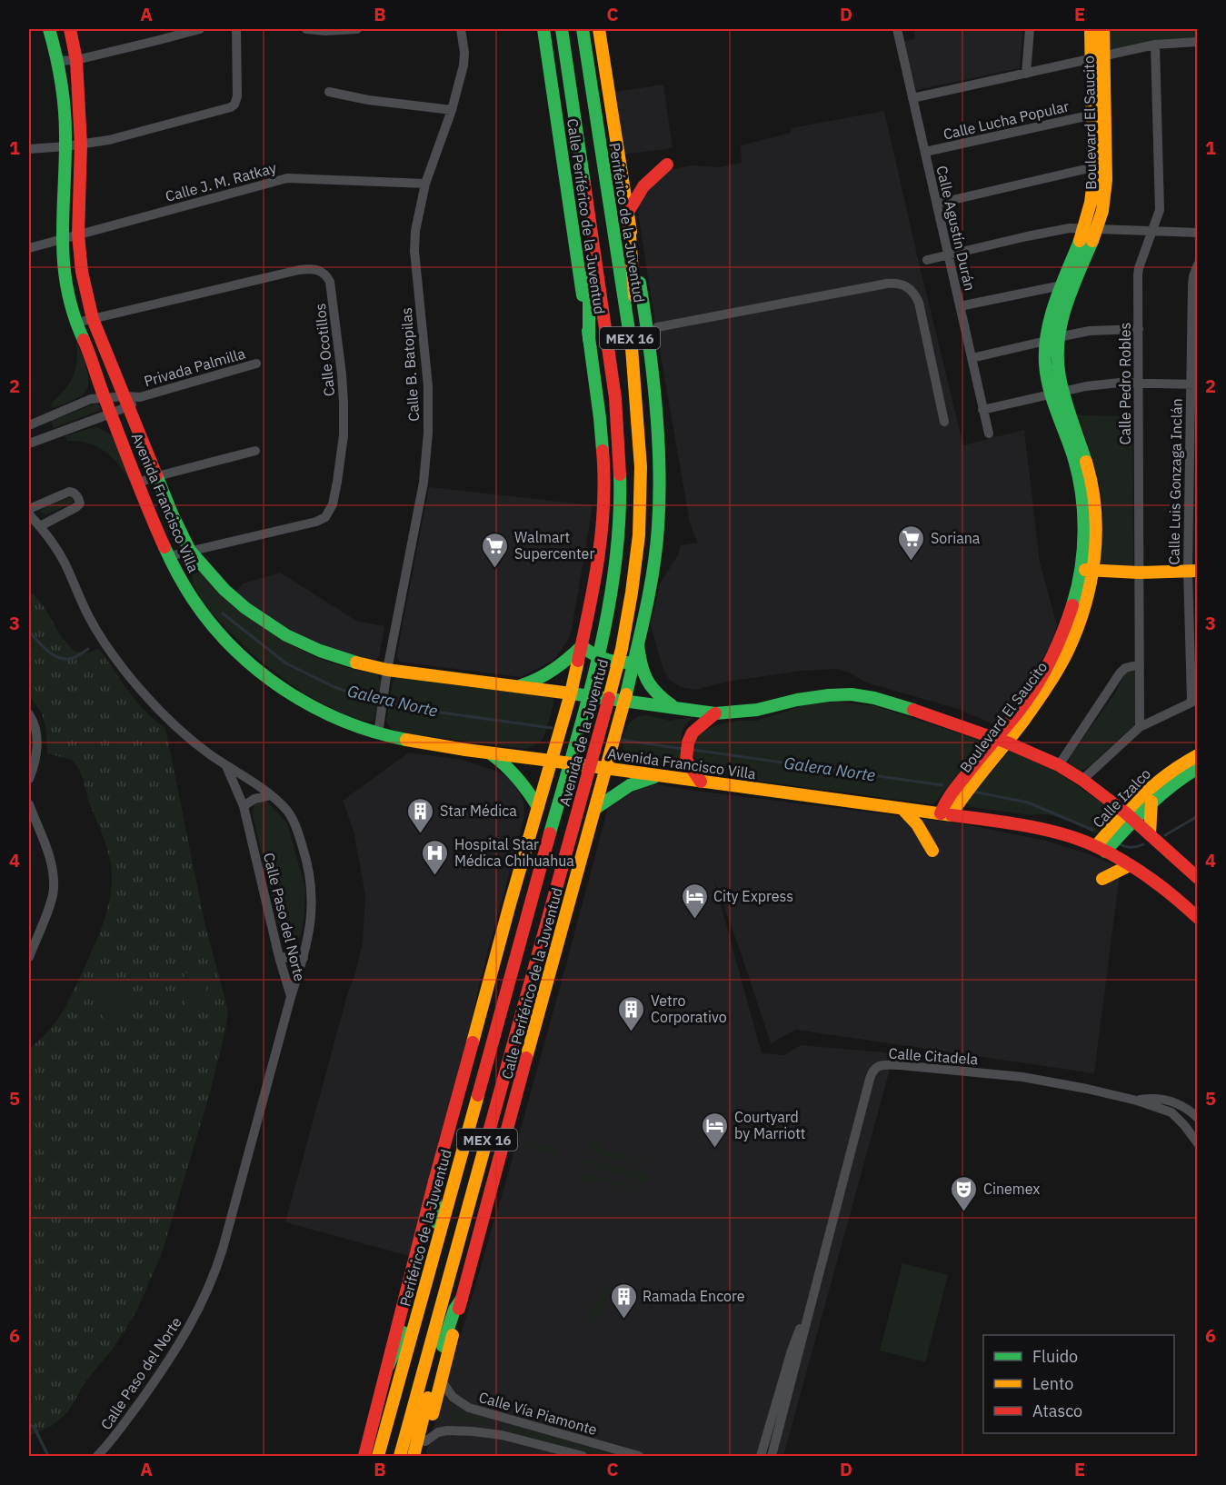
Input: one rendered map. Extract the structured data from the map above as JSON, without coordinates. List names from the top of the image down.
{
  "streets": {
    "main road": [
      "Boulevard El Saucito",
      "Calle Periférico de la Juventud",
      "Periférico de la Juventud",
      "MEX 16",
      "Avenida Francisco Villa",
      "Avenida de la Juventud",
      "Calle Izalco"
    ],
    "street": [
      "Calle Lucha Popular",
      "Calle J. M. Ratkay",
      "Calle Agustín Durán",
      "Calle Ocotillos",
      "Calle B. Batopilas",
      "Privada Palmilla",
      "Calle Pedro Robles",
      "Calle Luis Gonzaga Inclán",
      "Calle Paso del Norte",
      "Calle Citadela",
      "Calle Vía Piamonte"
    ]
  },
  "crossings": [
    ["Calle Lucha Popular", "Boulevard El Saucito"],
    ["Calle Lucha Popular", "Calle Agustín Durán"],
    ["Boulevard El Saucito", "Avenida Francisco Villa"],
    ["Calle J. M. Ratkay", "Calle B. Batopilas"],
    ["Calle J. M. Ratkay", "Avenida Francisco Villa"],
    ["Calle Periférico de la Juventud", "Avenida Francisco Villa"],
    ["Calle Periférico de la Juventud", "Calle Vía Piamonte"],
    ["Periférico de la Juventud", "Avenida de la Juventud"],
    ["MEX 16", "Avenida de la Juventud"],
    ["Calle Ocotillos", "Avenida Francisco Villa"],
    ["Calle B. Batopilas", "Avenida Francisco Villa"],
    ["Privada Palmilla", "Avenida Francisco Villa"],
    ["Avenida Francisco Villa", "Calle Izalco"]
  ],
  "water": ["Galera Norte"],
  "places": {
    "supermarket": ["Soriana", "Walmart Supercenter"],
    "building": ["Star Médica", "Vetro Corporativo", "Ramada Encore"],
    "hospital": ["Hospital Star Médica Chihuahua"],
    "hotel": ["City Express", "Courtyard by Marriott"],
    "theatre": ["Cinemex"]
  },
  "legend": ["Fluido", "Lento", "Atasco"],
  "grid": {
    "columns": [
      "A",
      "B",
      "C",
      "D",
      "E"
    ],
    "rows": [
      "1",
      "2",
      "3",
      "4",
      "5",
      "6"
    ]
  }
}
